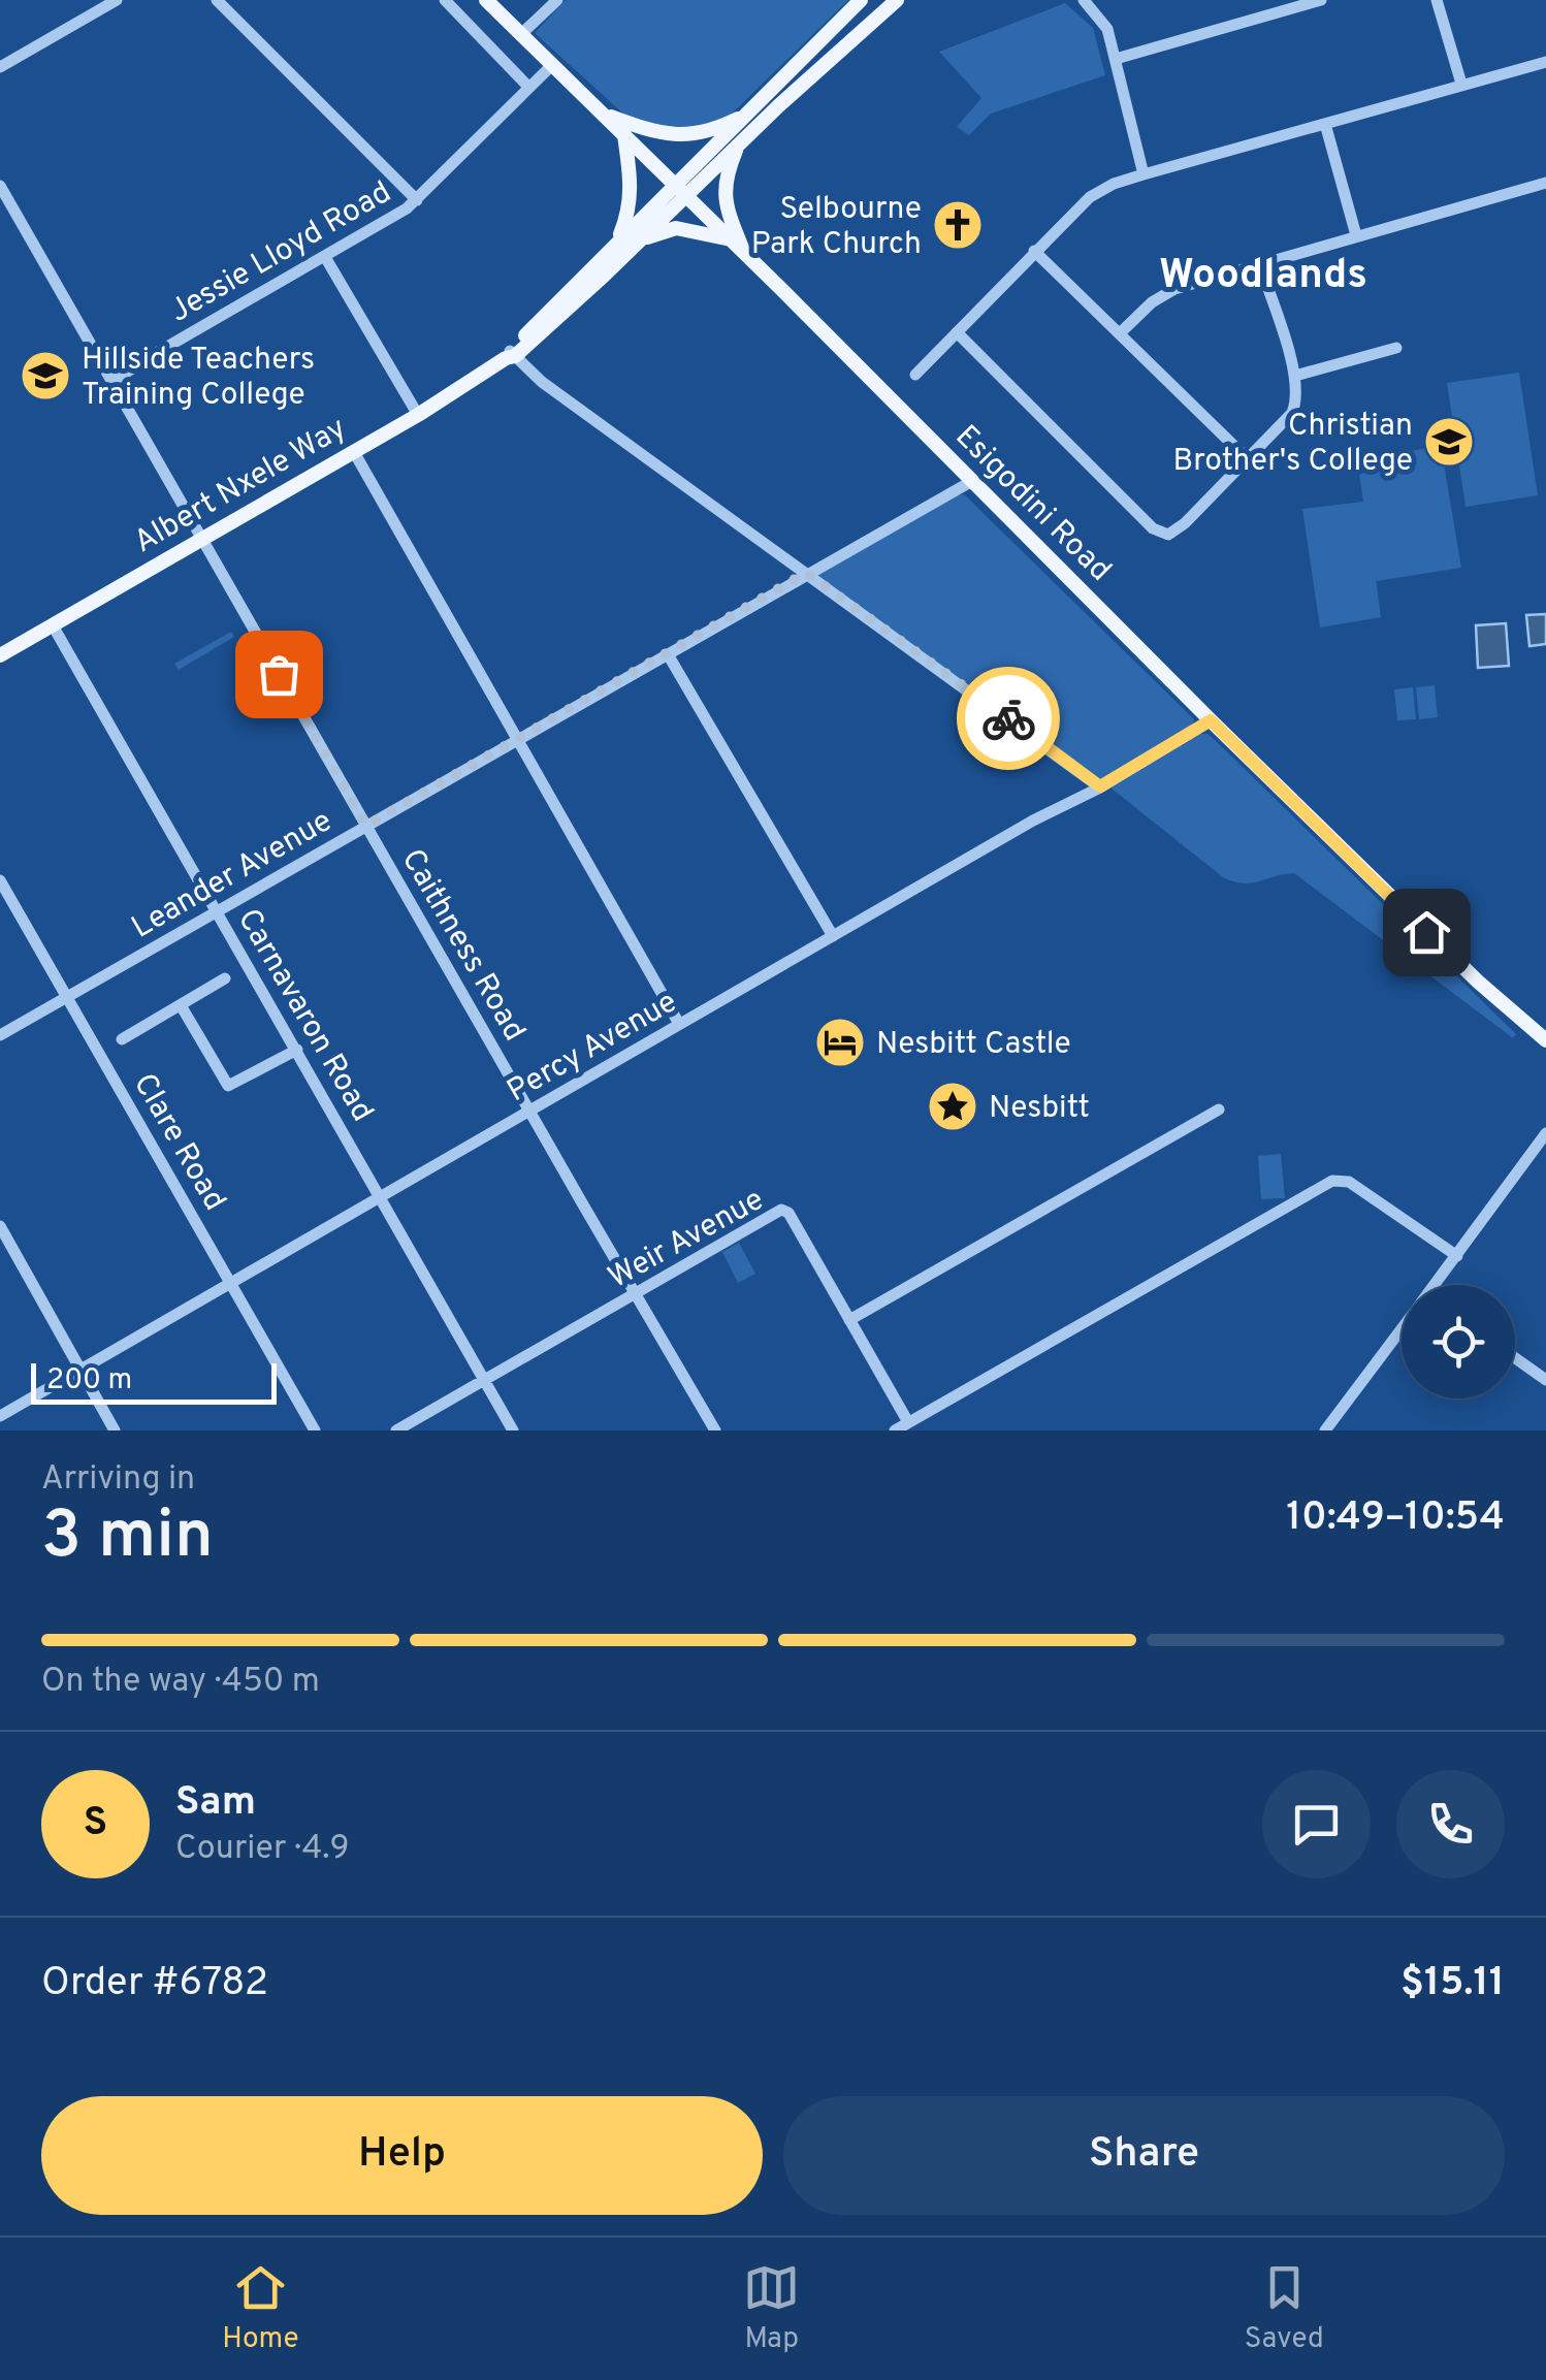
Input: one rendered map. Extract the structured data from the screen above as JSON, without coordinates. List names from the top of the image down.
{
  "streets": {
    "main road": ["Albert Nxele Way", "Esigodini Road"],
    "street": [
      "Jessie Lloyd Road",
      "Leander Avenue",
      "Caithness Road",
      "Carnavaron Road",
      "Percy Avenue",
      "Clare Road",
      "Weir Avenue"
    ]
  },
  "crossings": [
    ["Jessie Lloyd Road", "Esigodini Road"],
    ["Jessie Lloyd Road", "Caithness Road"],
    ["Albert Nxele Way", "Esigodini Road"],
    ["Albert Nxele Way", "Caithness Road"],
    ["Albert Nxele Way", "Carnavaron Road"],
    ["Esigodini Road", "Leander Avenue"],
    ["Esigodini Road", "Percy Avenue"],
    ["Leander Avenue", "Caithness Road"],
    ["Leander Avenue", "Carnavaron Road"],
    ["Leander Avenue", "Clare Road"],
    ["Caithness Road", "Percy Avenue"],
    ["Caithness Road", "Weir Avenue"],
    ["Carnavaron Road", "Percy Avenue"],
    ["Carnavaron Road", "Weir Avenue"],
    ["Percy Avenue", "Clare Road"]
  ],
  "districts": ["Woodlands"],
  "places": {
    "church": ["Selbourne Park Church"],
    "school or university": ["Hillside Teachers Training College", "Christian Brother's College"],
    "hotel": ["Nesbitt Castle"],
    "place": ["Nesbitt"]
  },
  "scale_bar": "200 m",
  "page": {
    "scale": "200 m",
    "heading": ["3 min", "Arriving in", "10:49–10:54"],
    "panel": [
      "Sam",
      "Courier · 4.9",
      "Order #6782",
      "$15.11"
    ],
    "bar": "On the way · 450 m",
    "round": "S",
    "buttons": ["Help", "Share"],
    "tabs": ["Home", "Map", "Saved"]
  }
}
